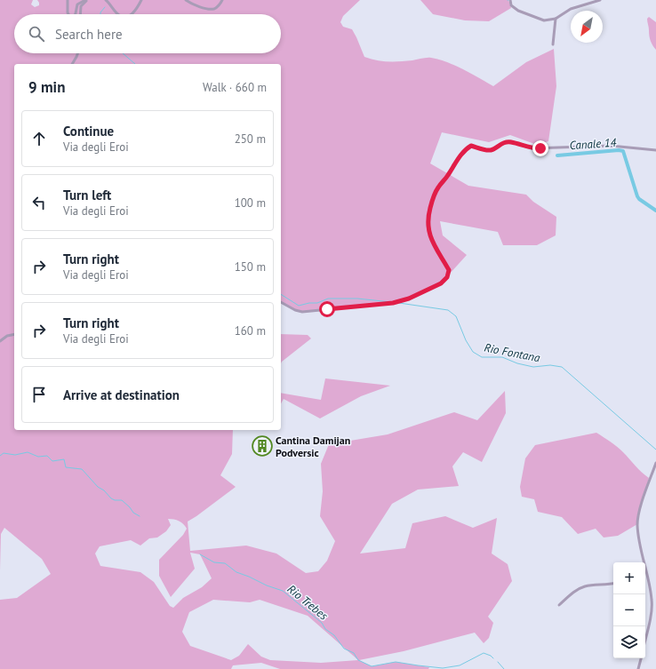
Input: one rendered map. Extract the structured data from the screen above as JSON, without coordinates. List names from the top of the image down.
{
  "water": ["Canale 14", "Rio Fontana", "Rio Trebes"],
  "places": {
    "building": ["Cantina Damijan Podversic"]
  },
  "north": "bottom left",
  "page": {
    "search": "Search here",
    "heading": ["9 min", "Walk · 660 m"],
    "list": [
      ["Continue", "Via degli Eroi", "250 m"],
      ["Turn left", "Via degli Eroi", "100 m"],
      ["Turn right", "Via degli Eroi", "150 m"],
      ["Turn right", "Via degli Eroi", "160 m"],
      "Arrive at destination"
    ],
    "map_buttons": ["+", "−"]
  }
}
